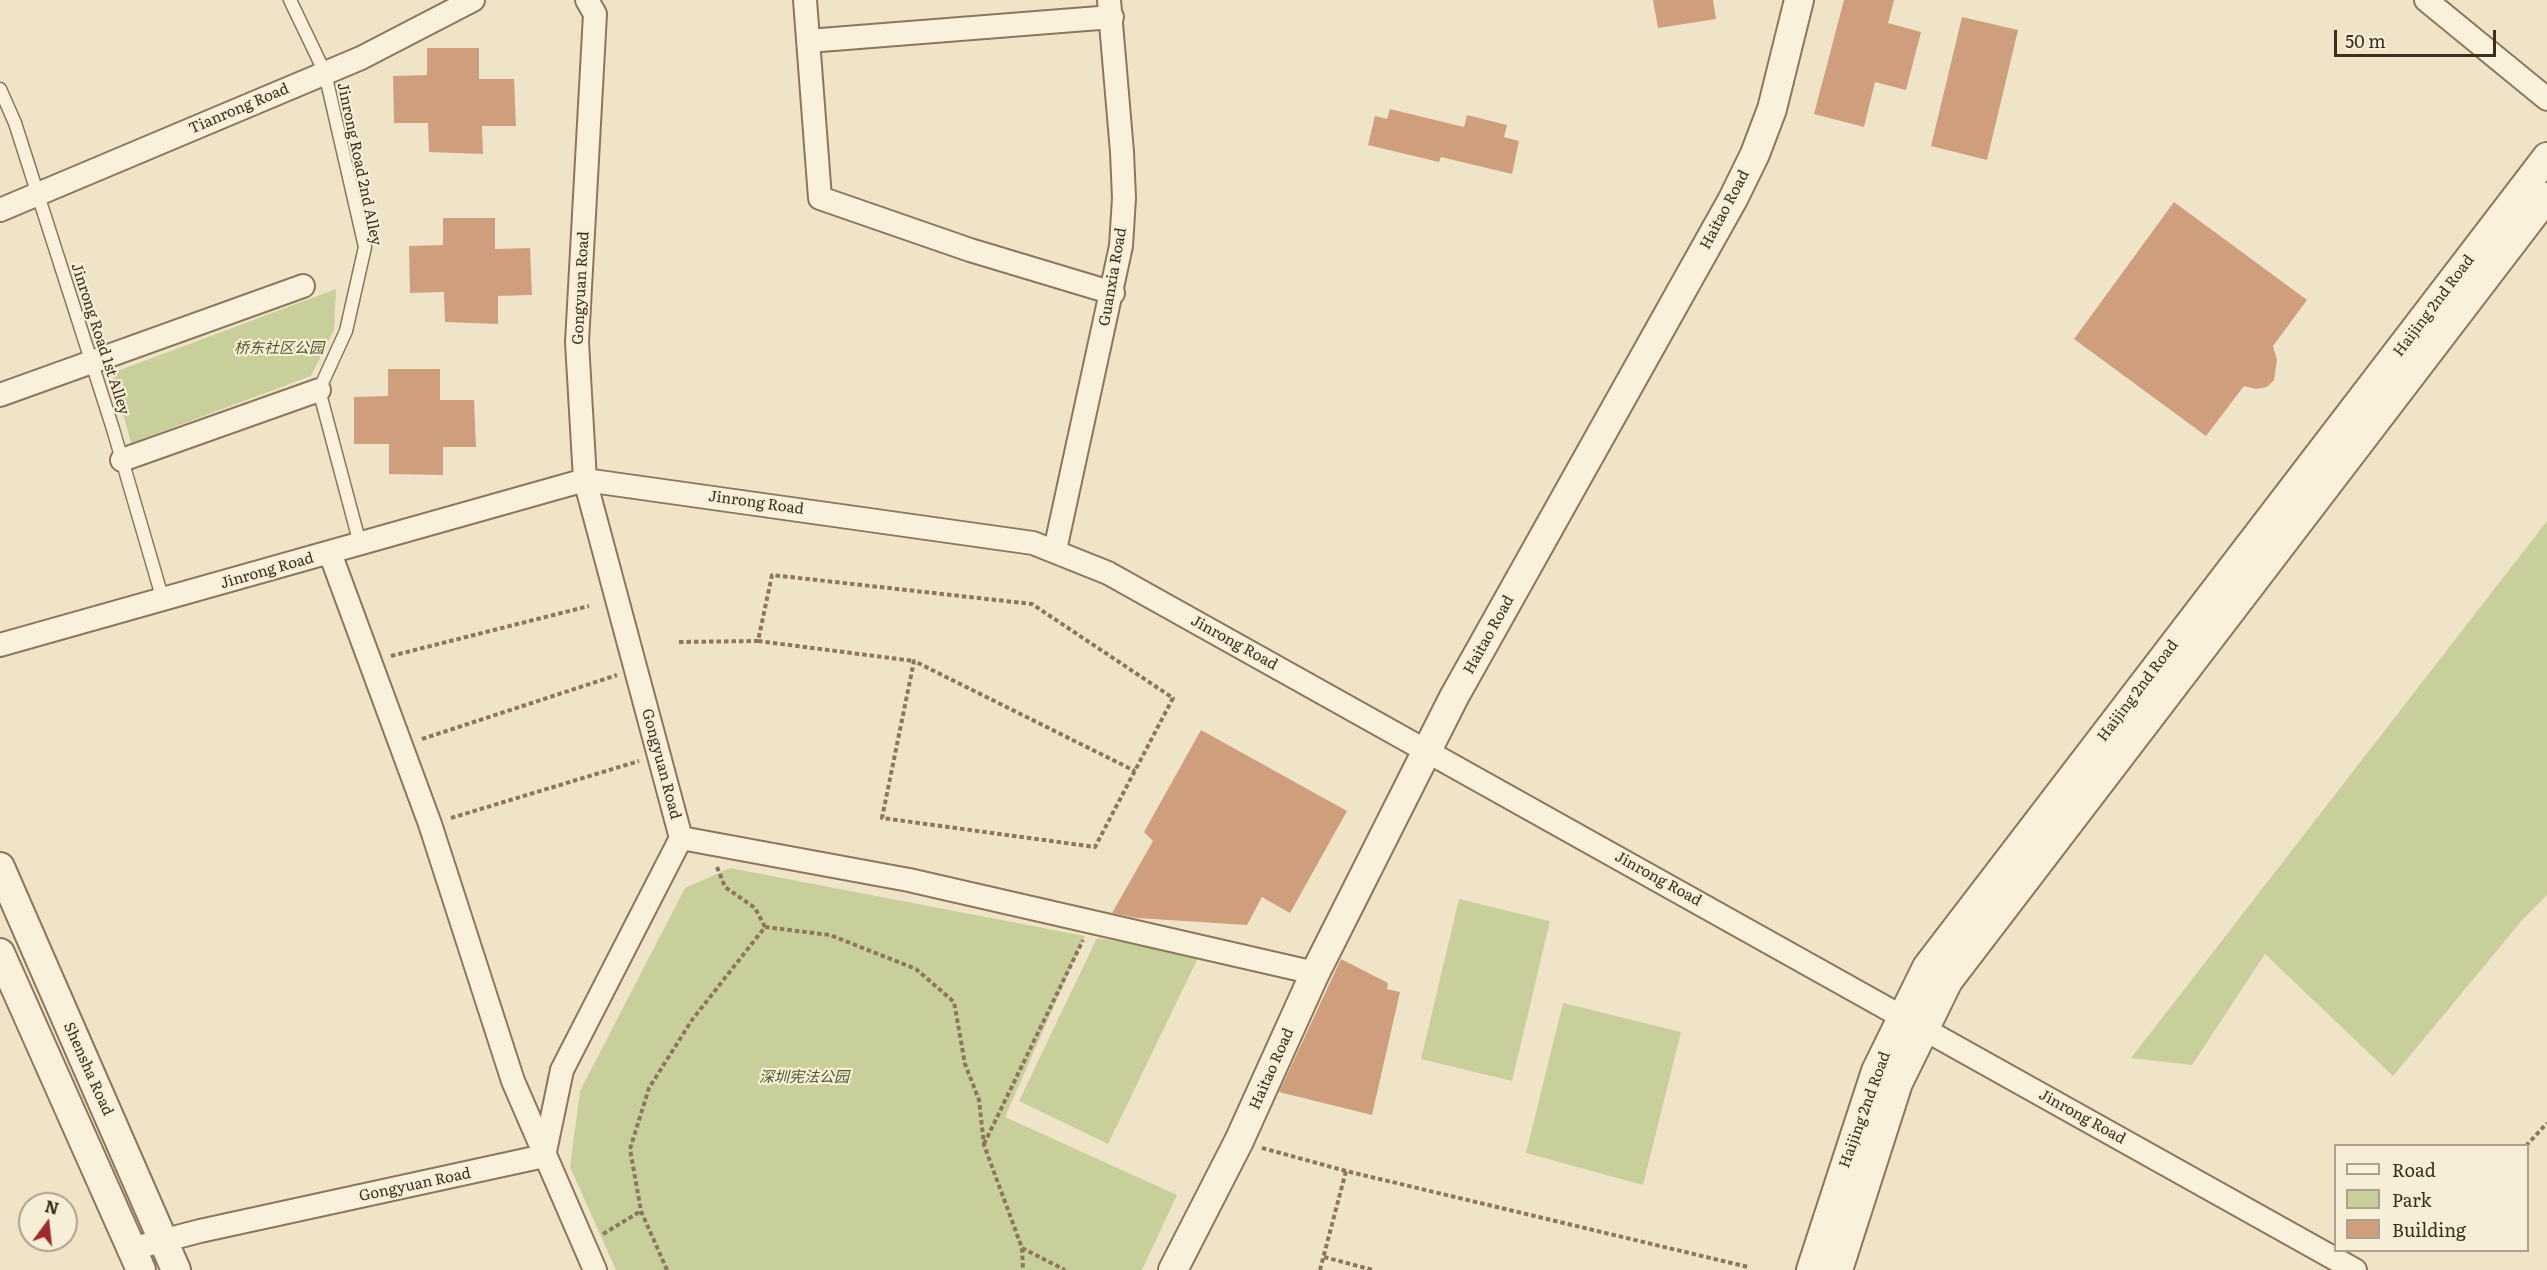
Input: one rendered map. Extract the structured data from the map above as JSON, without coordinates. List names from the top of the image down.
{
  "streets": {
    "street": [
      "Tianrong Road",
      "Haitao Road",
      "Guanxia Road",
      "Gongyuan Road",
      "Haijing 2nd Road",
      "Jinrong Road",
      "Shensha Road"
    ],
    "lane": ["Jinrong Road 2nd Alley", "Jinrong Road 1st Alley"]
  },
  "crossings": [
    ["Tianrong Road", "Jinrong Road 2nd Alley"],
    ["Tianrong Road", "Jinrong Road 1st Alley"],
    ["Haitao Road", "Jinrong Road"],
    ["Guanxia Road", "Jinrong Road"],
    ["Gongyuan Road", "Jinrong Road"],
    ["Gongyuan Road", "Shensha Road"],
    ["Haijing 2nd Road", "Jinrong Road"],
    ["Jinrong Road 1st Alley", "Jinrong Road"]
  ],
  "parks": ["桥东社区公园", "深圳宪法公园"],
  "legend": ["Road", "Park", "Building"],
  "scale_bar": "50 m",
  "north": "top"
}
